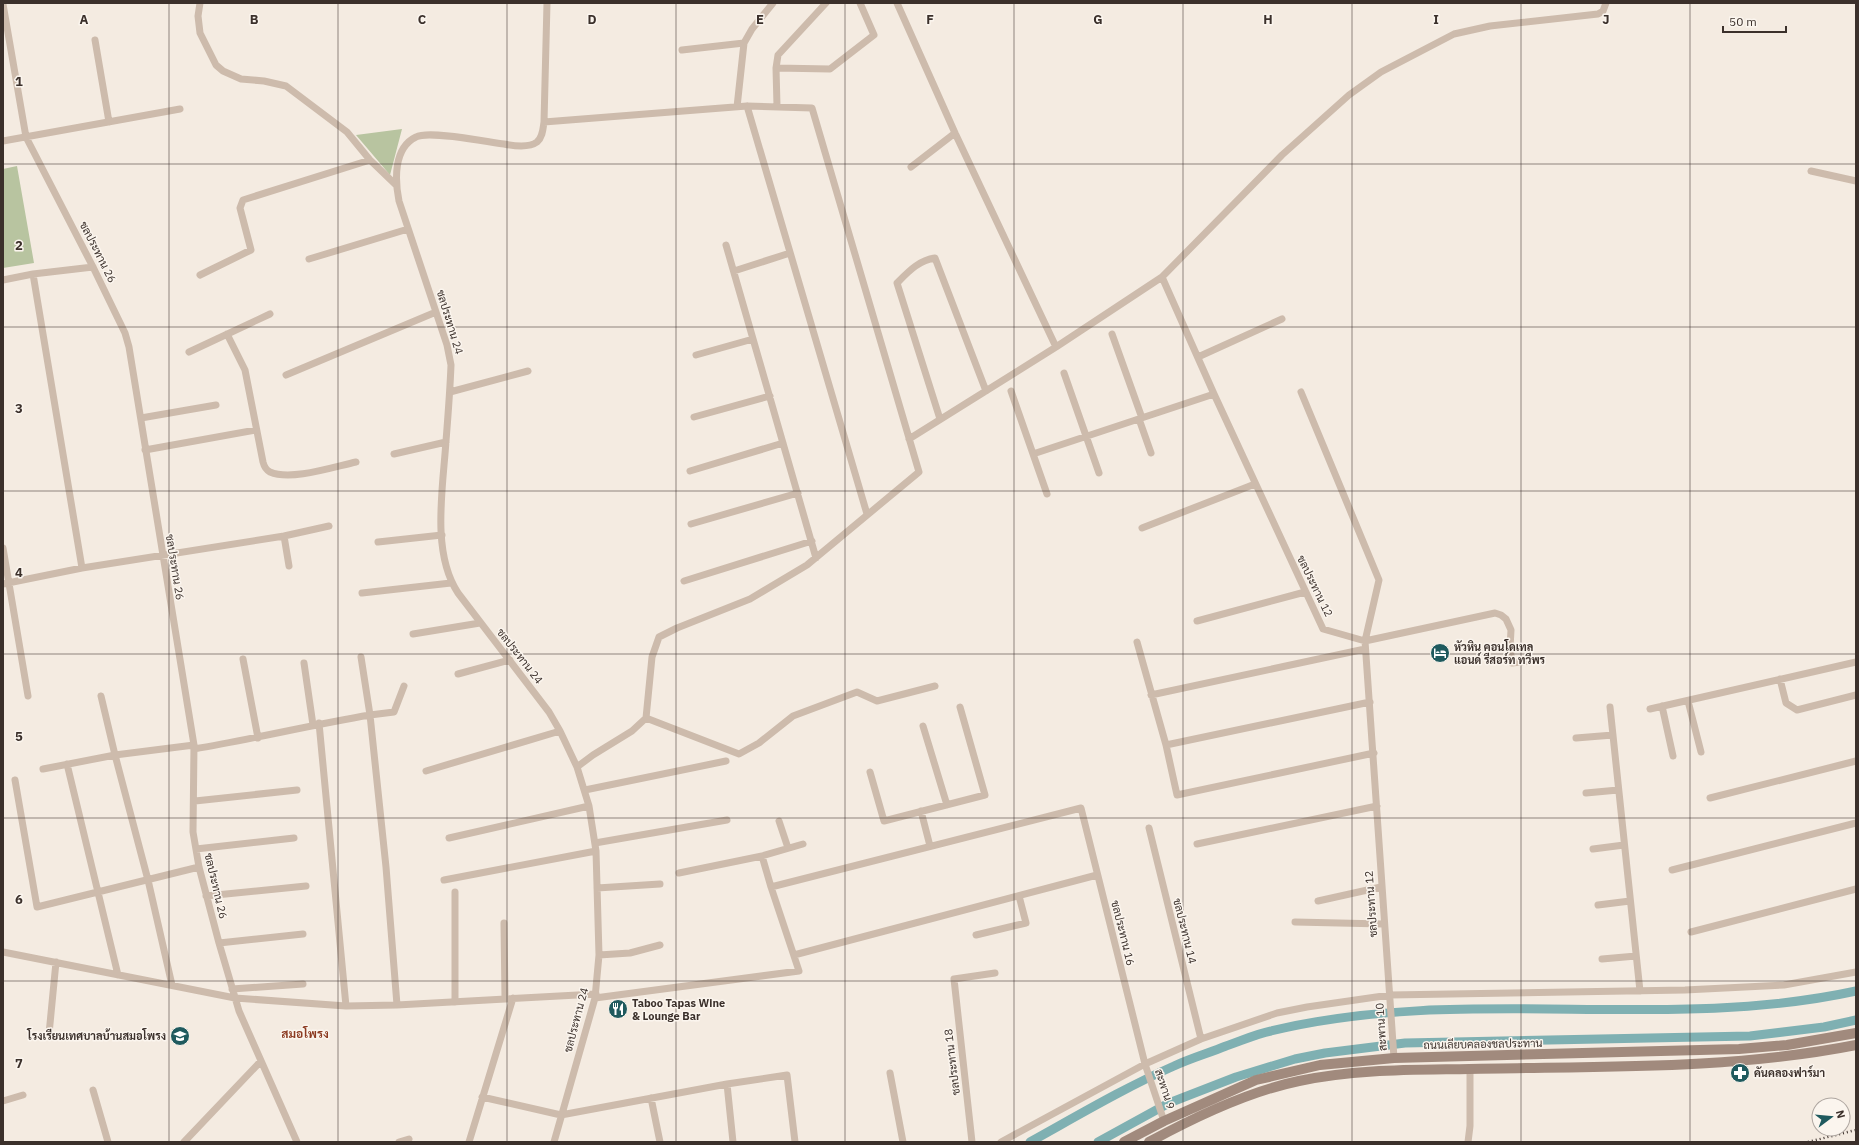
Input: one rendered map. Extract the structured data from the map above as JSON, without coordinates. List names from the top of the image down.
{
  "streets": {
    "street": [
      "ชลประทาน 26",
      "ชลประทาน 24",
      "ชลประทาน 12",
      "ชลประทาน 14",
      "ชลประทาน 16",
      "สะพาน 10",
      "ถนนเลียบคลองชลประทาน",
      "ชลประทาน 18",
      "สะพาน 9"
    ]
  },
  "crossings": [
    ["ชลประทาน 12", "สะพาน 10"],
    ["ชลประทาน 16", "สะพาน 9"],
    ["สะพาน 10", "ถนนเลียบคลองชลประทาน"],
    ["ถนนเลียบคลองชลประทาน", "สะพาน 9"]
  ],
  "districts": ["สมอโพรง"],
  "places": {
    "hotel": ["หัวหิน คอนโดเทล แอนด์ รีสอร์ท ทวีพร"],
    "restaurant": ["Taboo Tapas Wine & Lounge Bar"],
    "school or university": ["โรงเรียนเทศบาลบ้านสมอโพรง"],
    "pharmacy": ["คันคลองฟาร์มา"]
  },
  "scale_bar": "50 m",
  "north": "right",
  "grid": {
    "columns": [
      "A",
      "B",
      "C",
      "D",
      "E",
      "F",
      "G",
      "H",
      "I",
      "J"
    ],
    "rows": [
      "1",
      "2",
      "3",
      "4",
      "5",
      "6",
      "7"
    ]
  }
}
